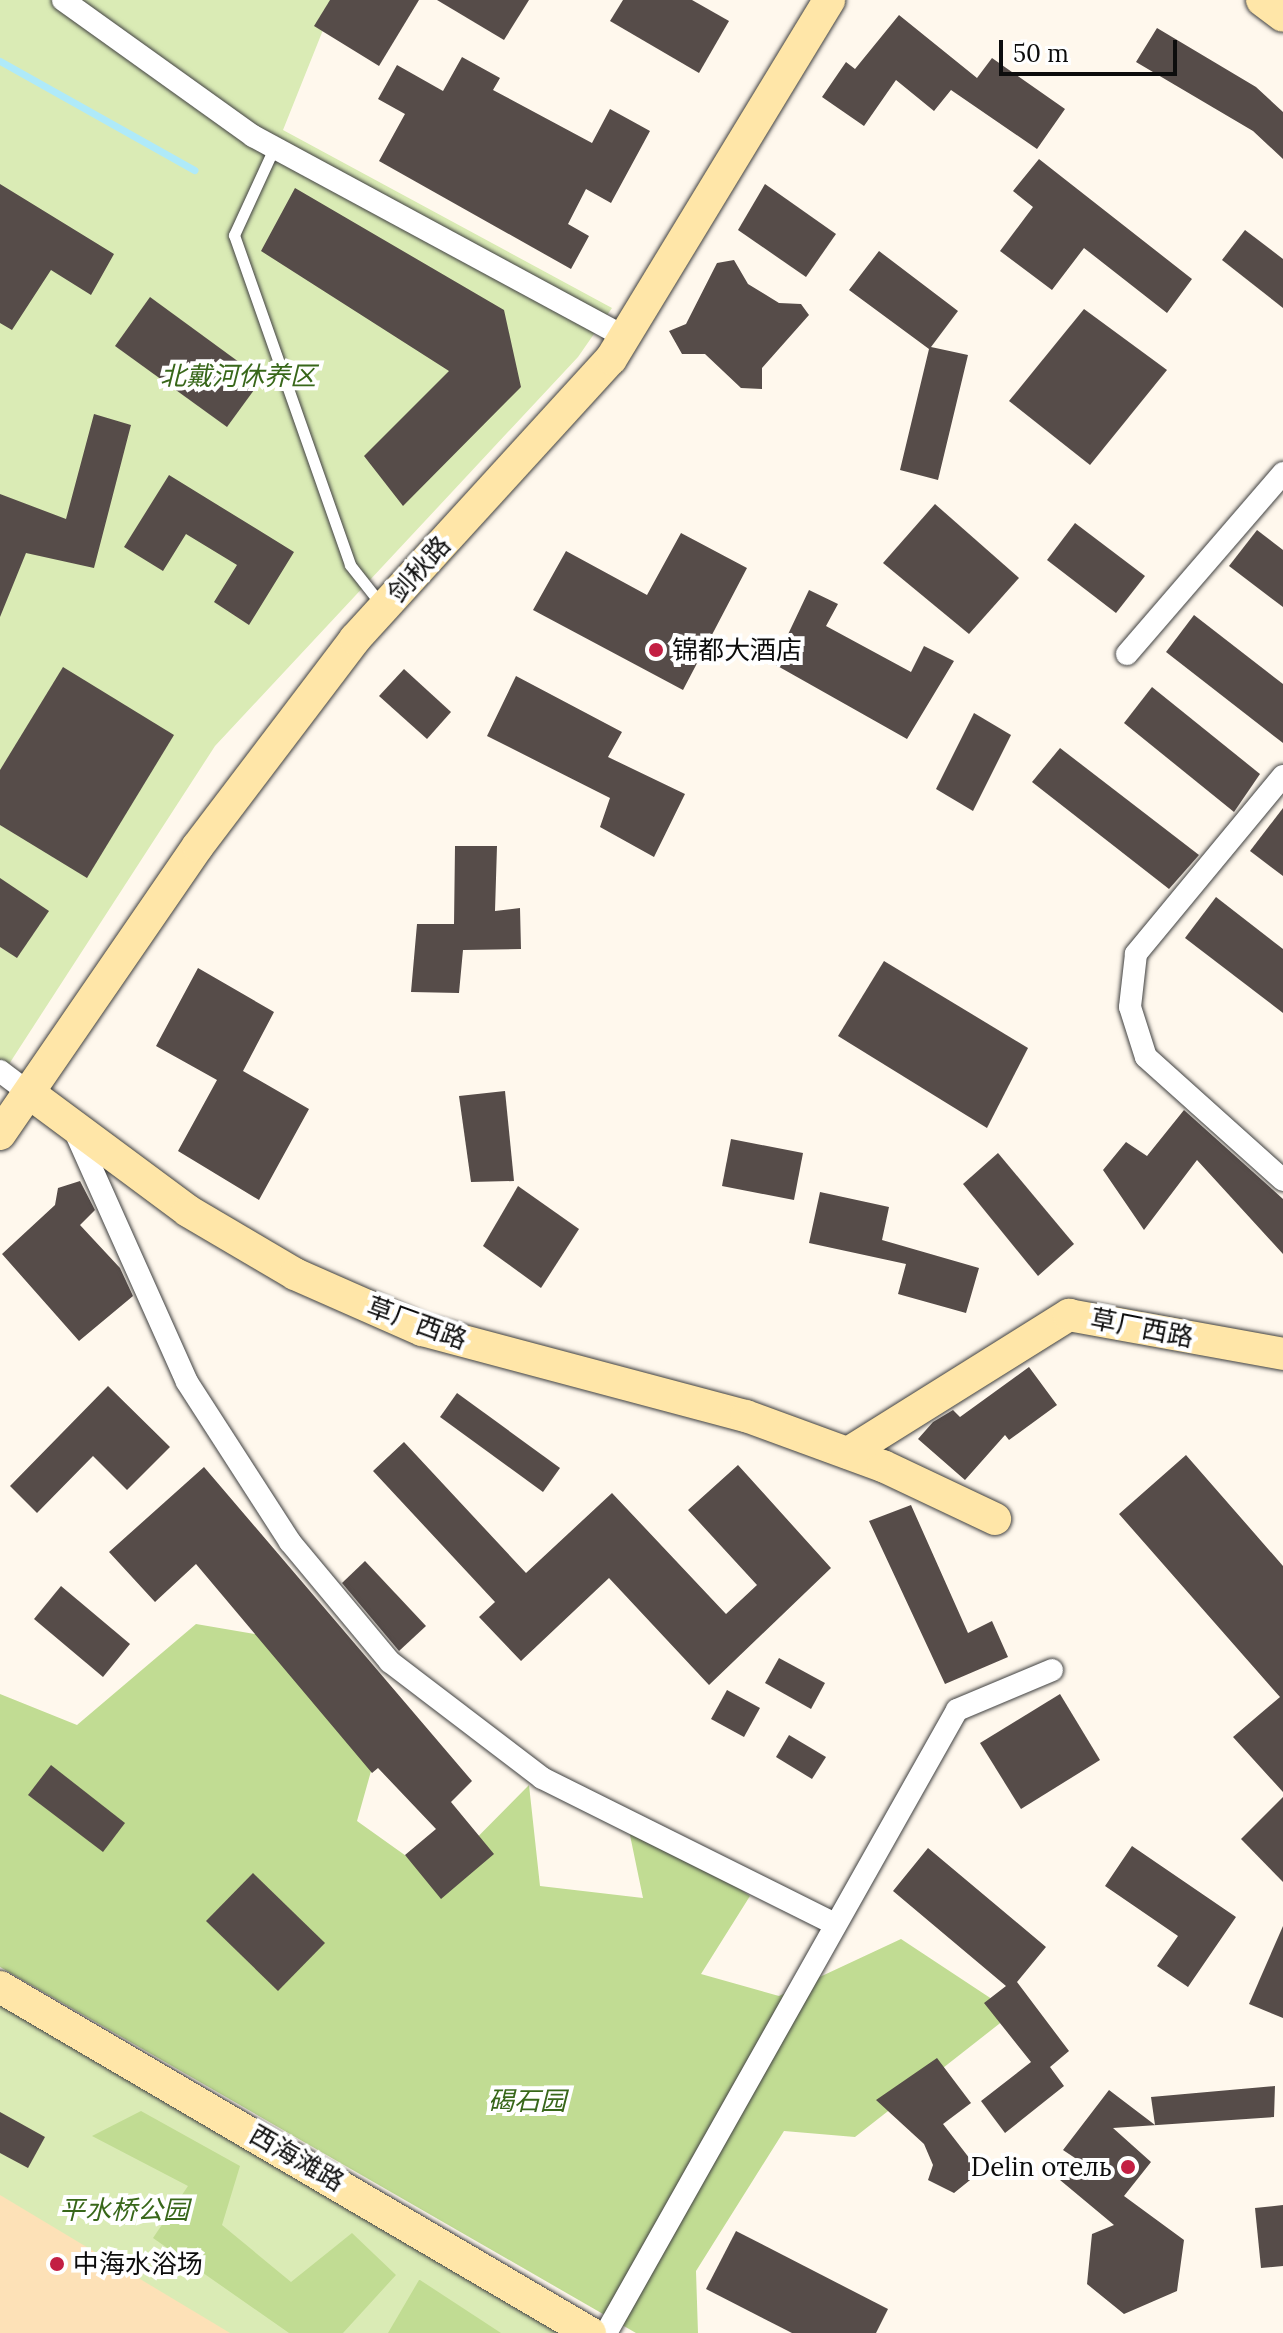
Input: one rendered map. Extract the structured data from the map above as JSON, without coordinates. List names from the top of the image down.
{
  "streets": {
    "main road": ["剑秋路", "草厂西路", "西海滩路"]
  },
  "crossings": [
    ["剑秋路", "草厂西路"]
  ],
  "parks": ["北戴河休养区", "碣石园", "平水桥公园"],
  "places": ["锦都大酒店", "Delin отель", "中海水浴场"],
  "scale_bar": "50 m"
}
